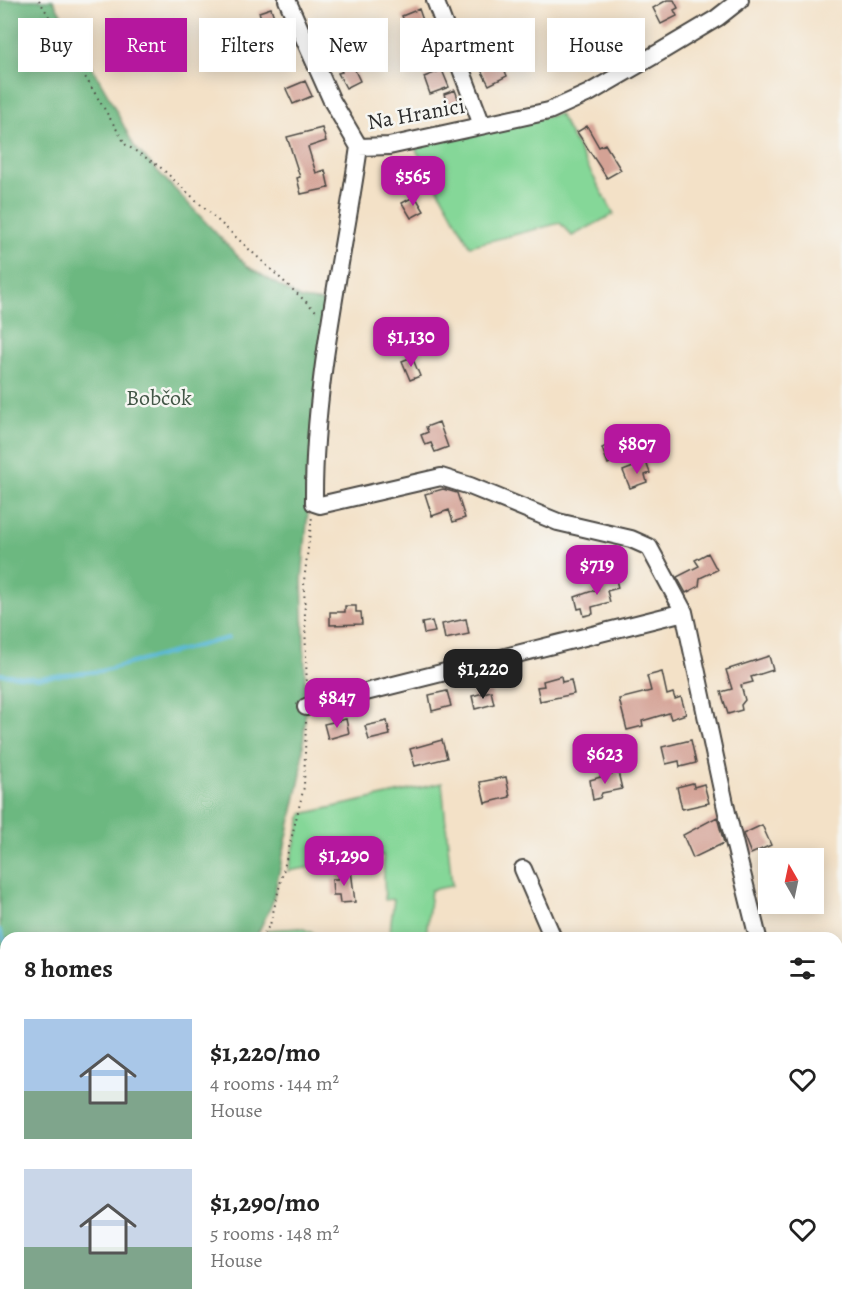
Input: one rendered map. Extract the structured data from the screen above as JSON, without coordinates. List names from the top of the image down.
{
  "streets": {
    "street": ["Na Hranici"]
  },
  "parks": ["Bobčok"],
  "north": "top",
  "page": {
    "chip": [
      "Buy",
      "Rent",
      "Filters",
      "New",
      "Apartment",
      "House"
    ],
    "price": [
      "$565",
      "$1,130",
      "$807",
      "$719",
      "$1,220",
      "$847",
      "$623",
      "$1,290"
    ],
    "heading": "8 homes",
    "list": [
      {
        "name": "$1,220/mo",
        "note": "4 rooms · 144 m² · House"
      },
      {
        "name": "$1,290/mo",
        "note": "5 rooms · 148 m² · House"
      }
    ]
  }
}
